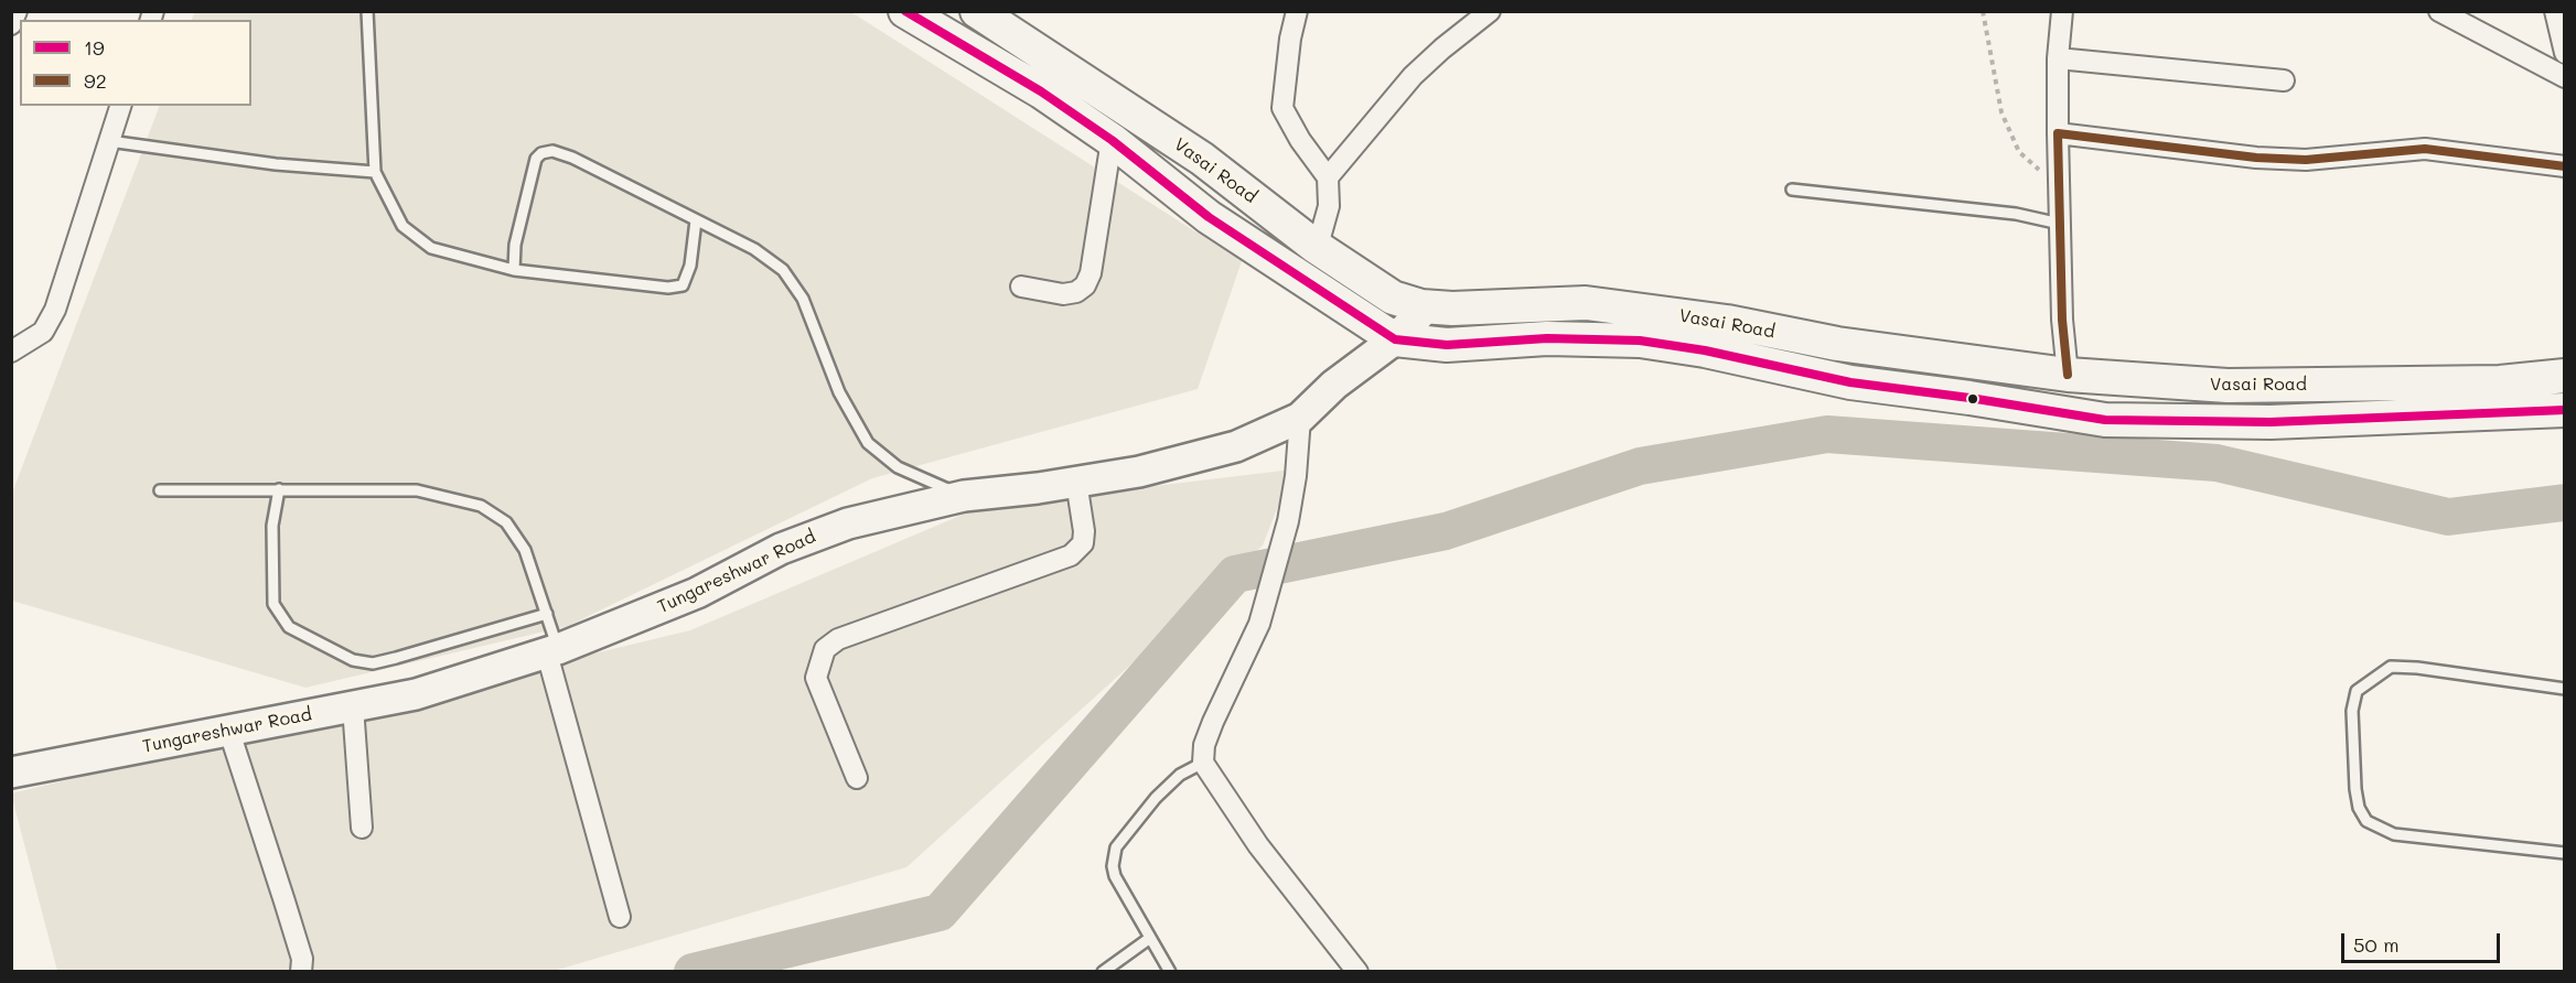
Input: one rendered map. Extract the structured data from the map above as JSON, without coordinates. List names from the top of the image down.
{
  "streets": {
    "main road": ["Vasai Road"],
    "street": ["Tungareshwar Road"]
  },
  "crossings": [
    ["Vasai Road", "Tungareshwar Road"]
  ],
  "lines": ["transit line 19", "transit line 92"],
  "legend": ["19", "92"],
  "scale_bar": "50 m"
}
